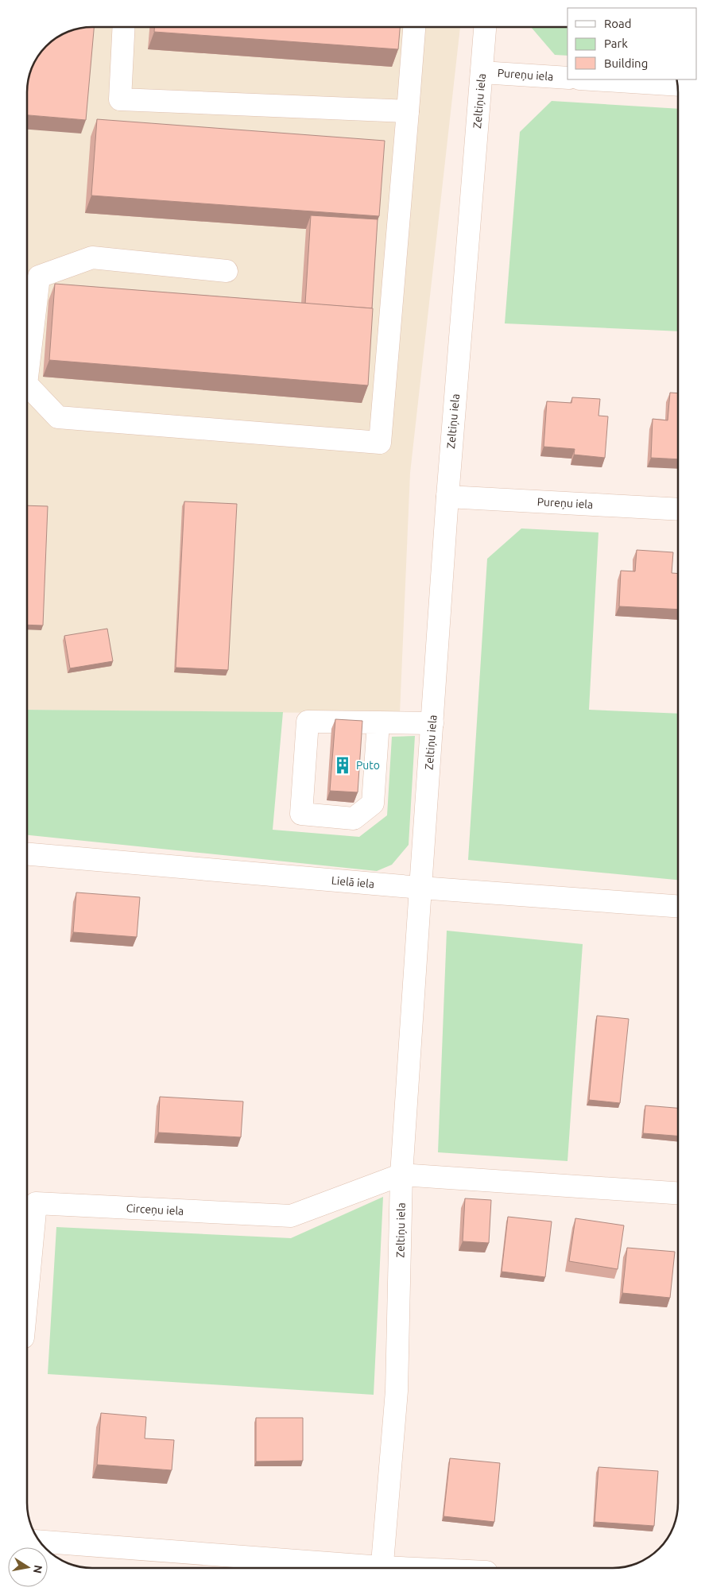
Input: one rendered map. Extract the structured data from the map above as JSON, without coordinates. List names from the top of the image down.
{
  "streets": {
    "street": [
      "Pureņu iela",
      "Zeltiņu iela",
      "Lielā iela",
      "Circeņu iela"
    ]
  },
  "crossings": [
    ["Pureņu iela", "Zeltiņu iela"],
    ["Zeltiņu iela", "Lielā iela"],
    ["Zeltiņu iela", "Circeņu iela"]
  ],
  "places": {
    "building": ["Puto"]
  },
  "legend": ["Road", "Park", "Building"],
  "north": "right"
}
